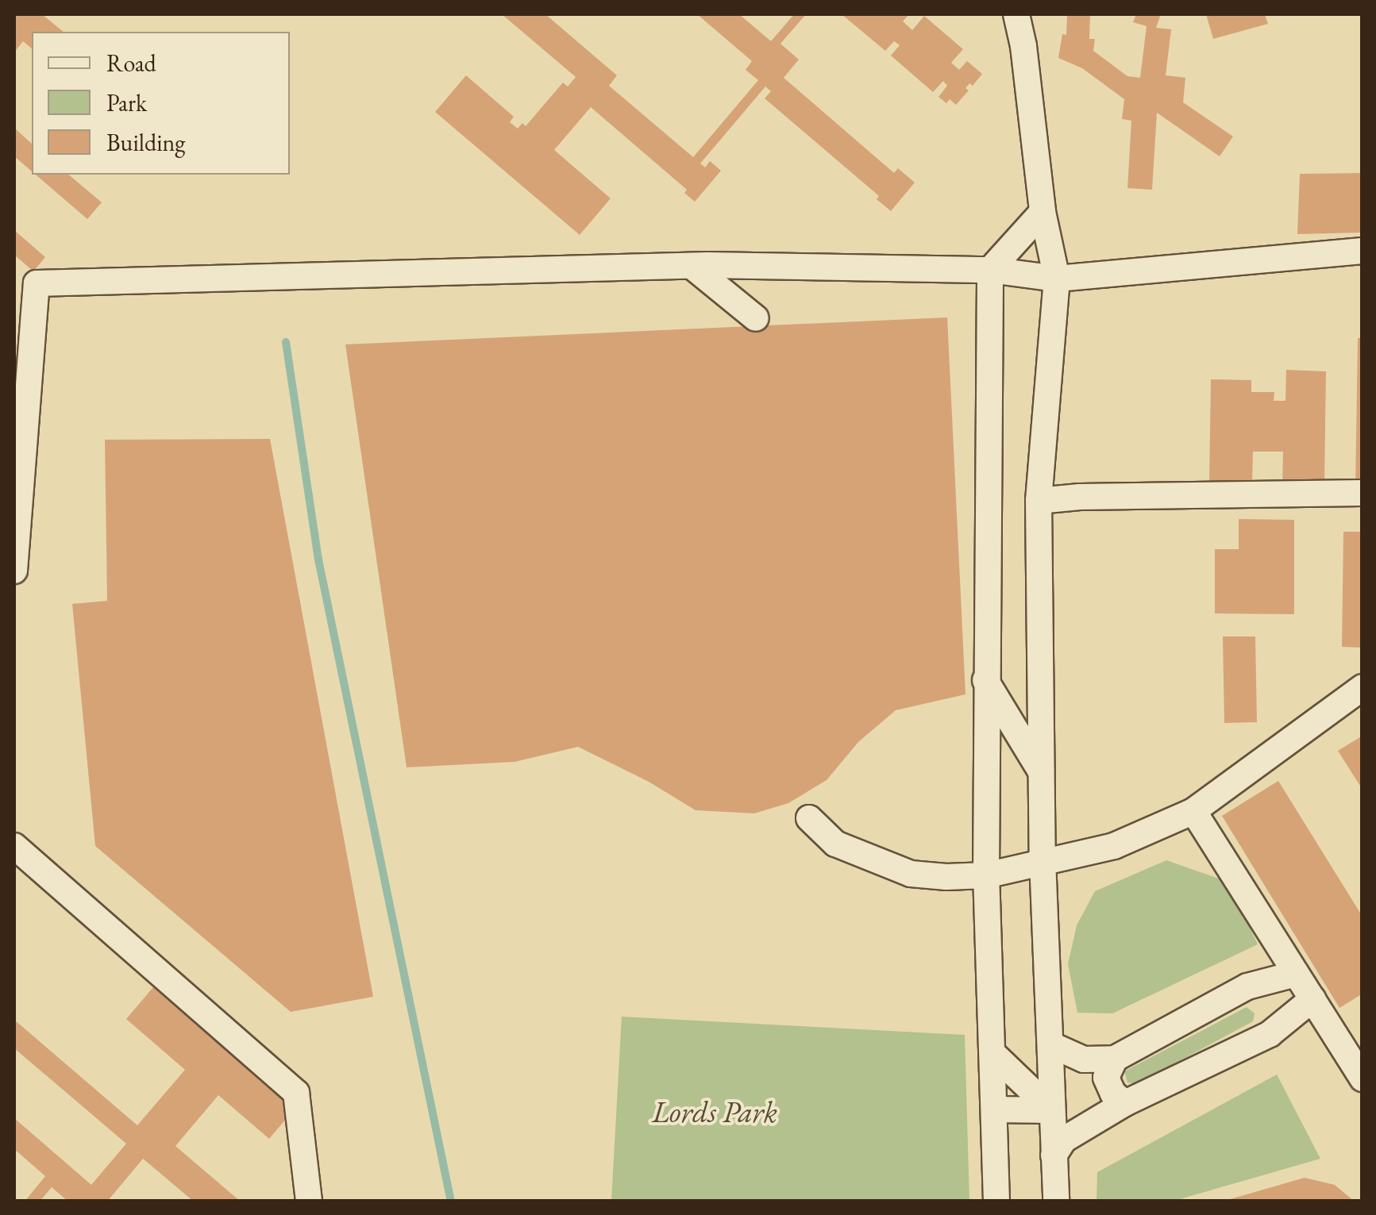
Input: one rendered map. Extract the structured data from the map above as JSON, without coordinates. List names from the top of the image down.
{
  "parks": ["Lords Park"],
  "legend": ["Road", "Park", "Building"]
}
